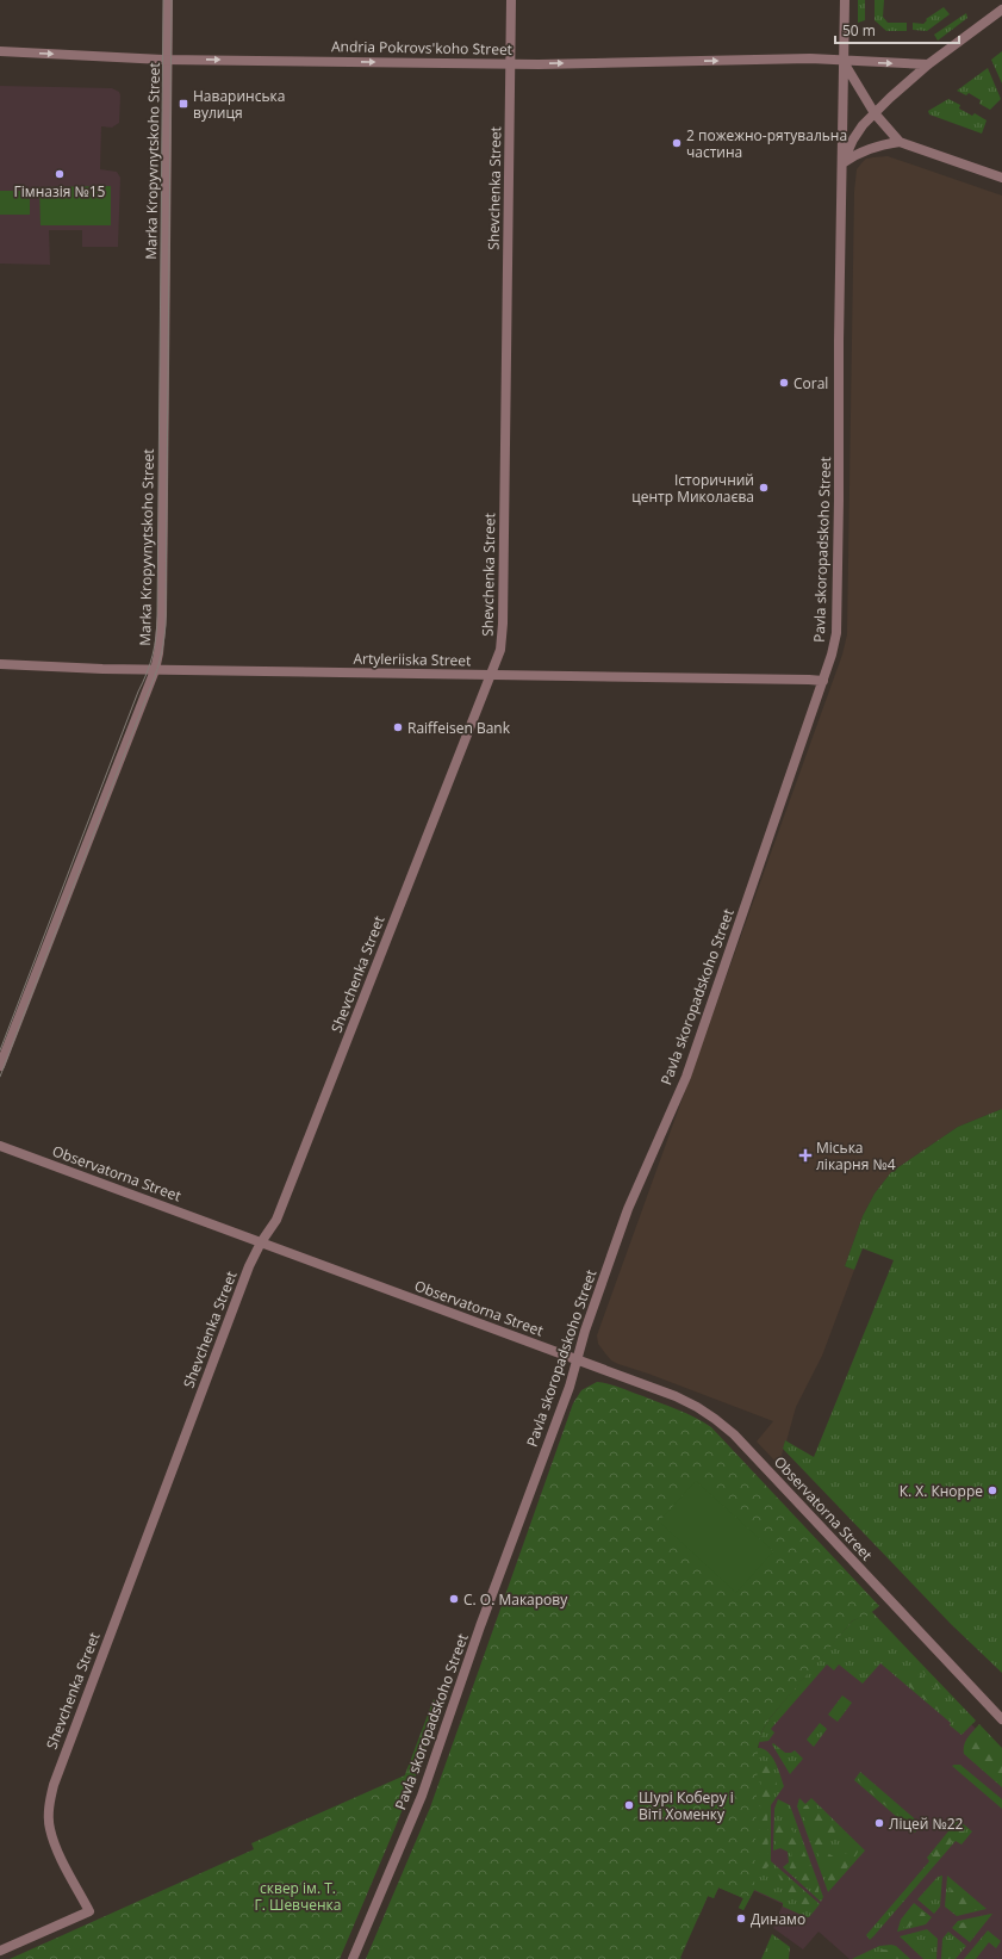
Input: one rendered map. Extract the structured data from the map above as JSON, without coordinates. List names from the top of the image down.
{
  "streets": {
    "street": [
      "Andria Pokrovs'koho Street",
      "Marka Kropyvnytskoho Street",
      "Shevchenka Street",
      "Pavla skoropadskoho Street",
      "Artyleriiska Street",
      "Observatorna Street"
    ]
  },
  "crossings": [
    ["Andria Pokrovs'koho Street", "Marka Kropyvnytskoho Street"],
    ["Andria Pokrovs'koho Street", "Shevchenka Street"],
    ["Andria Pokrovs'koho Street", "Pavla skoropadskoho Street"],
    ["Marka Kropyvnytskoho Street", "Artyleriiska Street"],
    ["Shevchenka Street", "Artyleriiska Street"],
    ["Shevchenka Street", "Observatorna Street"],
    ["Pavla skoropadskoho Street", "Artyleriiska Street"],
    ["Pavla skoropadskoho Street", "Observatorna Street"]
  ],
  "one_way": ["Andria Pokrovs'koho Street"],
  "parks": ["сквер ім. Т. Г. Шевченка"],
  "places": {
    "transit": ["Наваринська вулиця"],
    "other": [
      "2 пожежно-рятувальна частина",
      "Гімназія №15",
      "Coral",
      "Історичний центр Миколаєва",
      "Raiffeisen Bank",
      "К. Х. Кнорре",
      "С. О. Макарову",
      "Шурі Коберу і Віті Хоменку",
      "Ліцей №22",
      "Динамо"
    ],
    "health": ["Міська лікарня №4"]
  },
  "scale_bar": "50 m"
}
